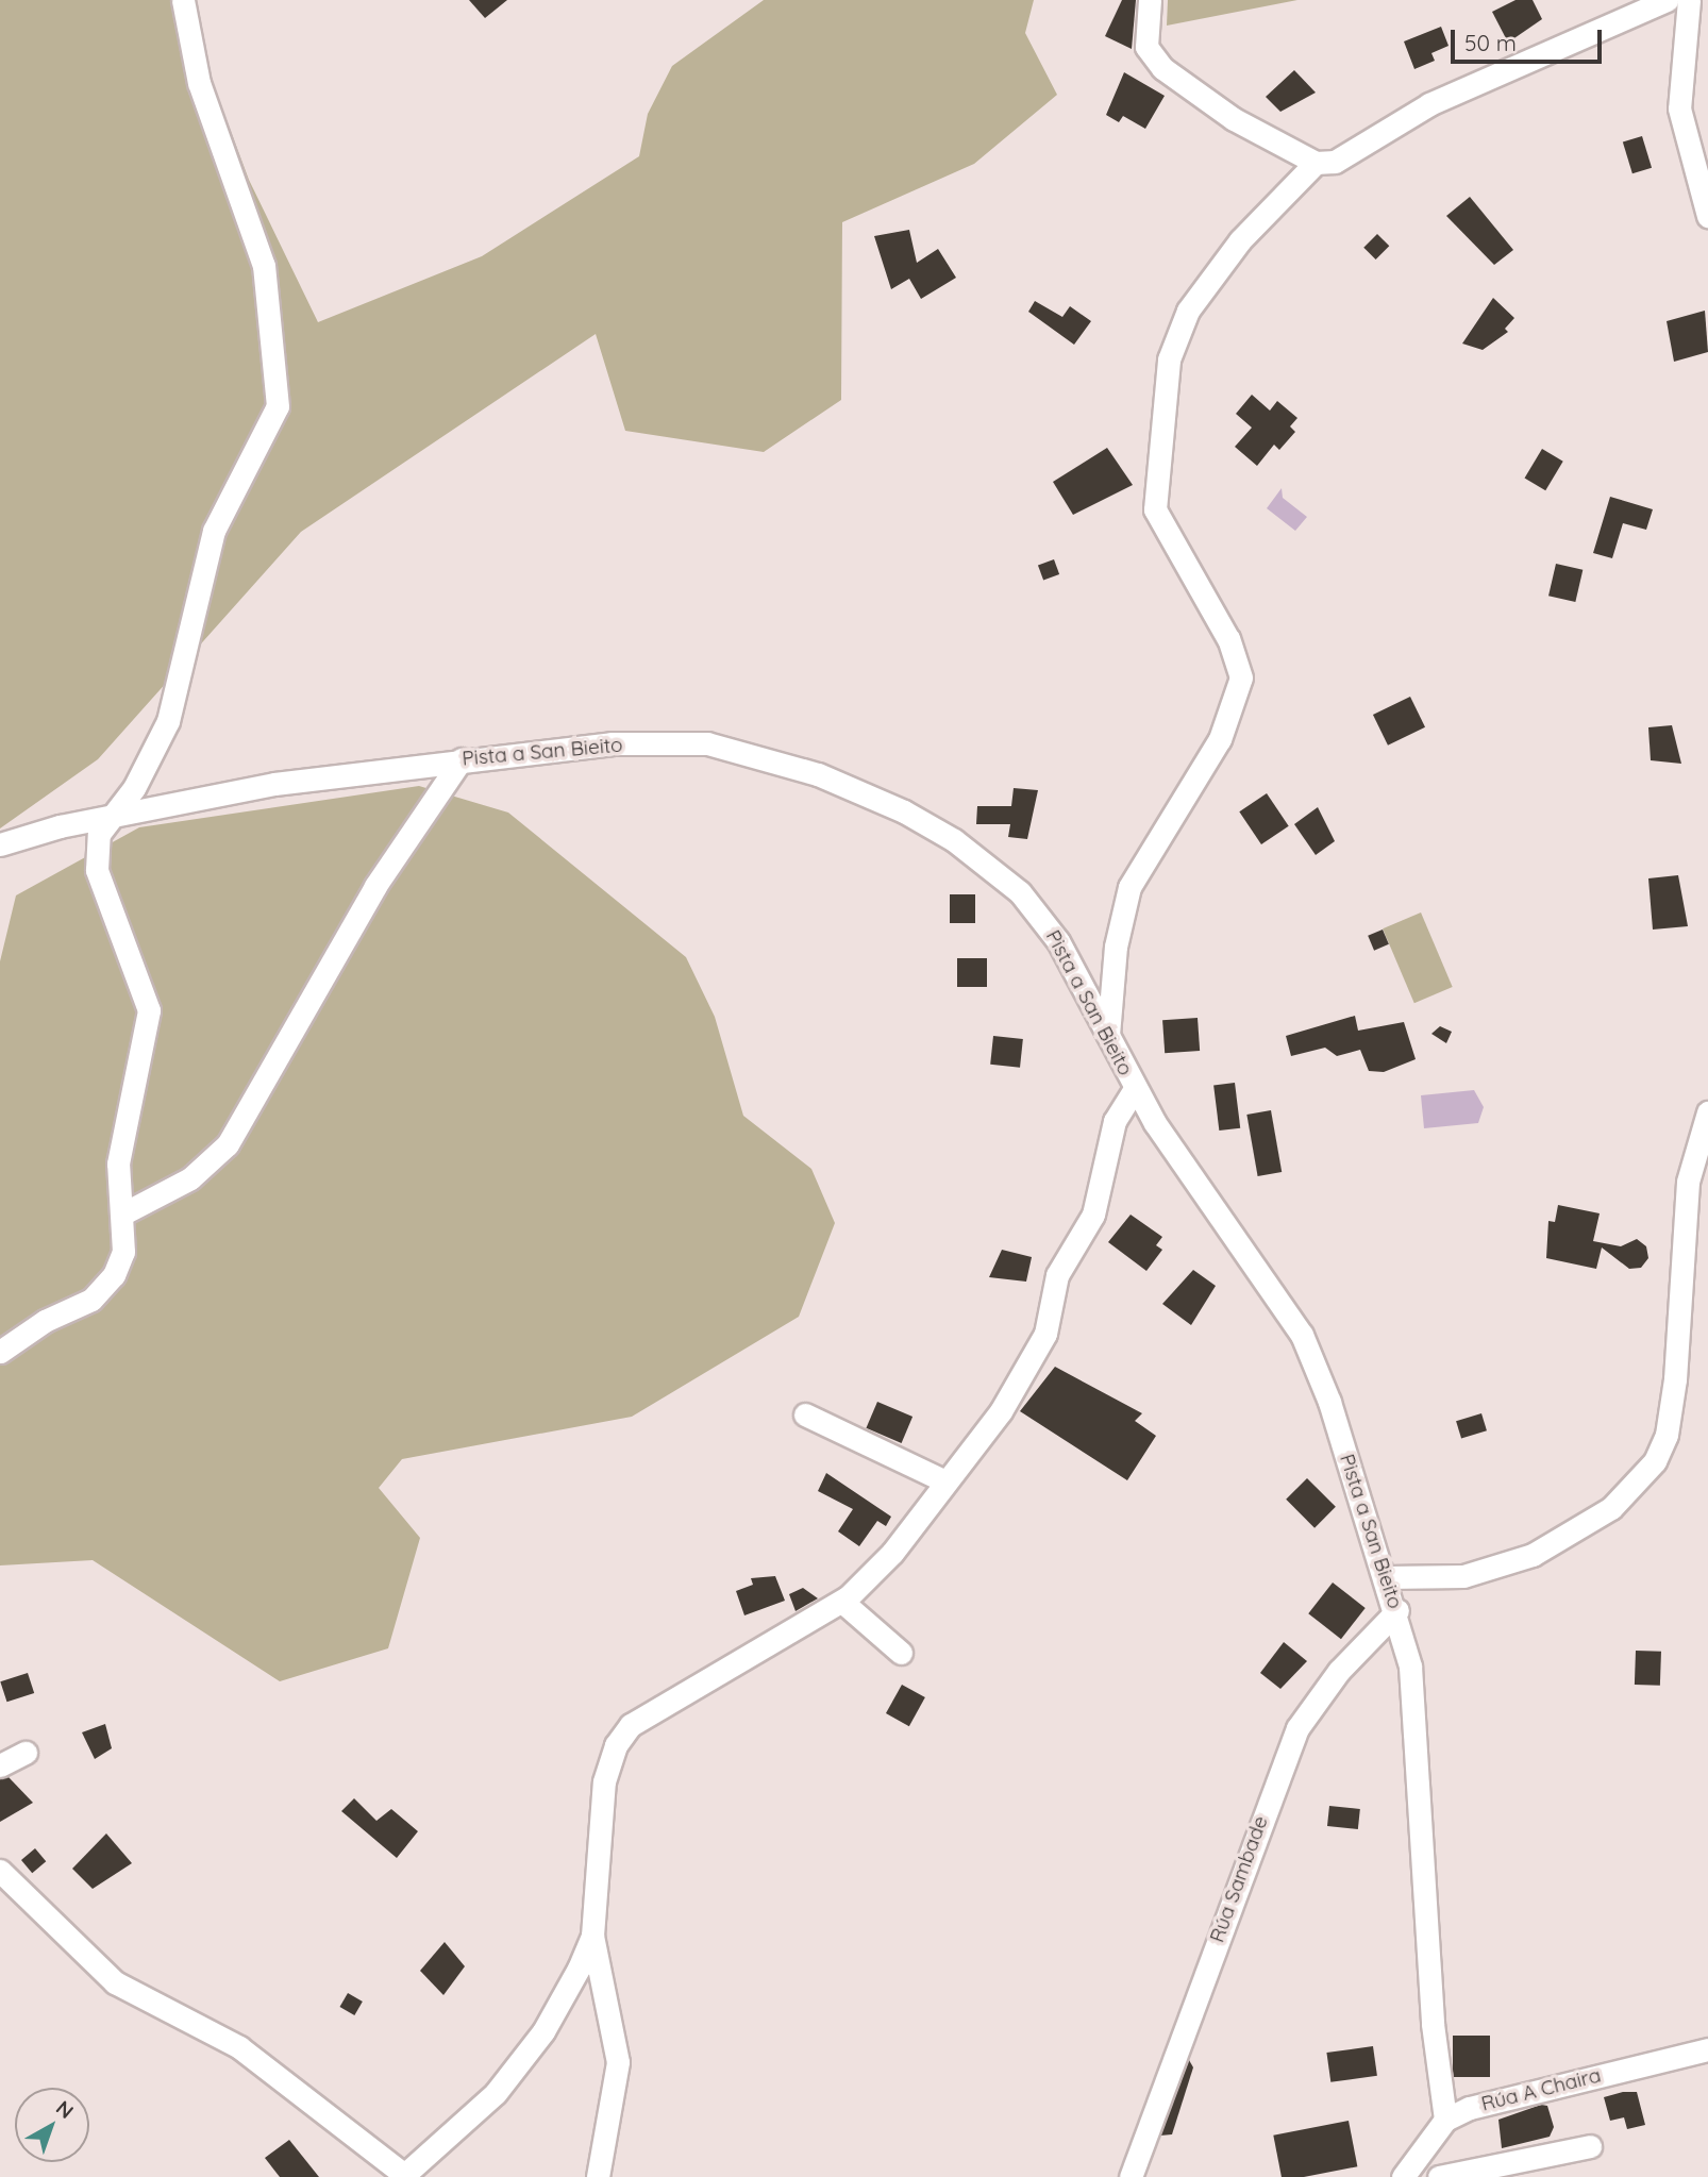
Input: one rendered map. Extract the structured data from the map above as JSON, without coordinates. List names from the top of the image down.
{
  "streets": {
    "street": ["Pista a San Bieito", "Rúa Sambade", "Rúa A Chaira"]
  },
  "crossings": [
    ["Pista a San Bieito", "Rúa Sambade"],
    ["Pista a San Bieito", "Rúa A Chaira"]
  ],
  "scale_bar": "50 m",
  "north": "top right"
}
